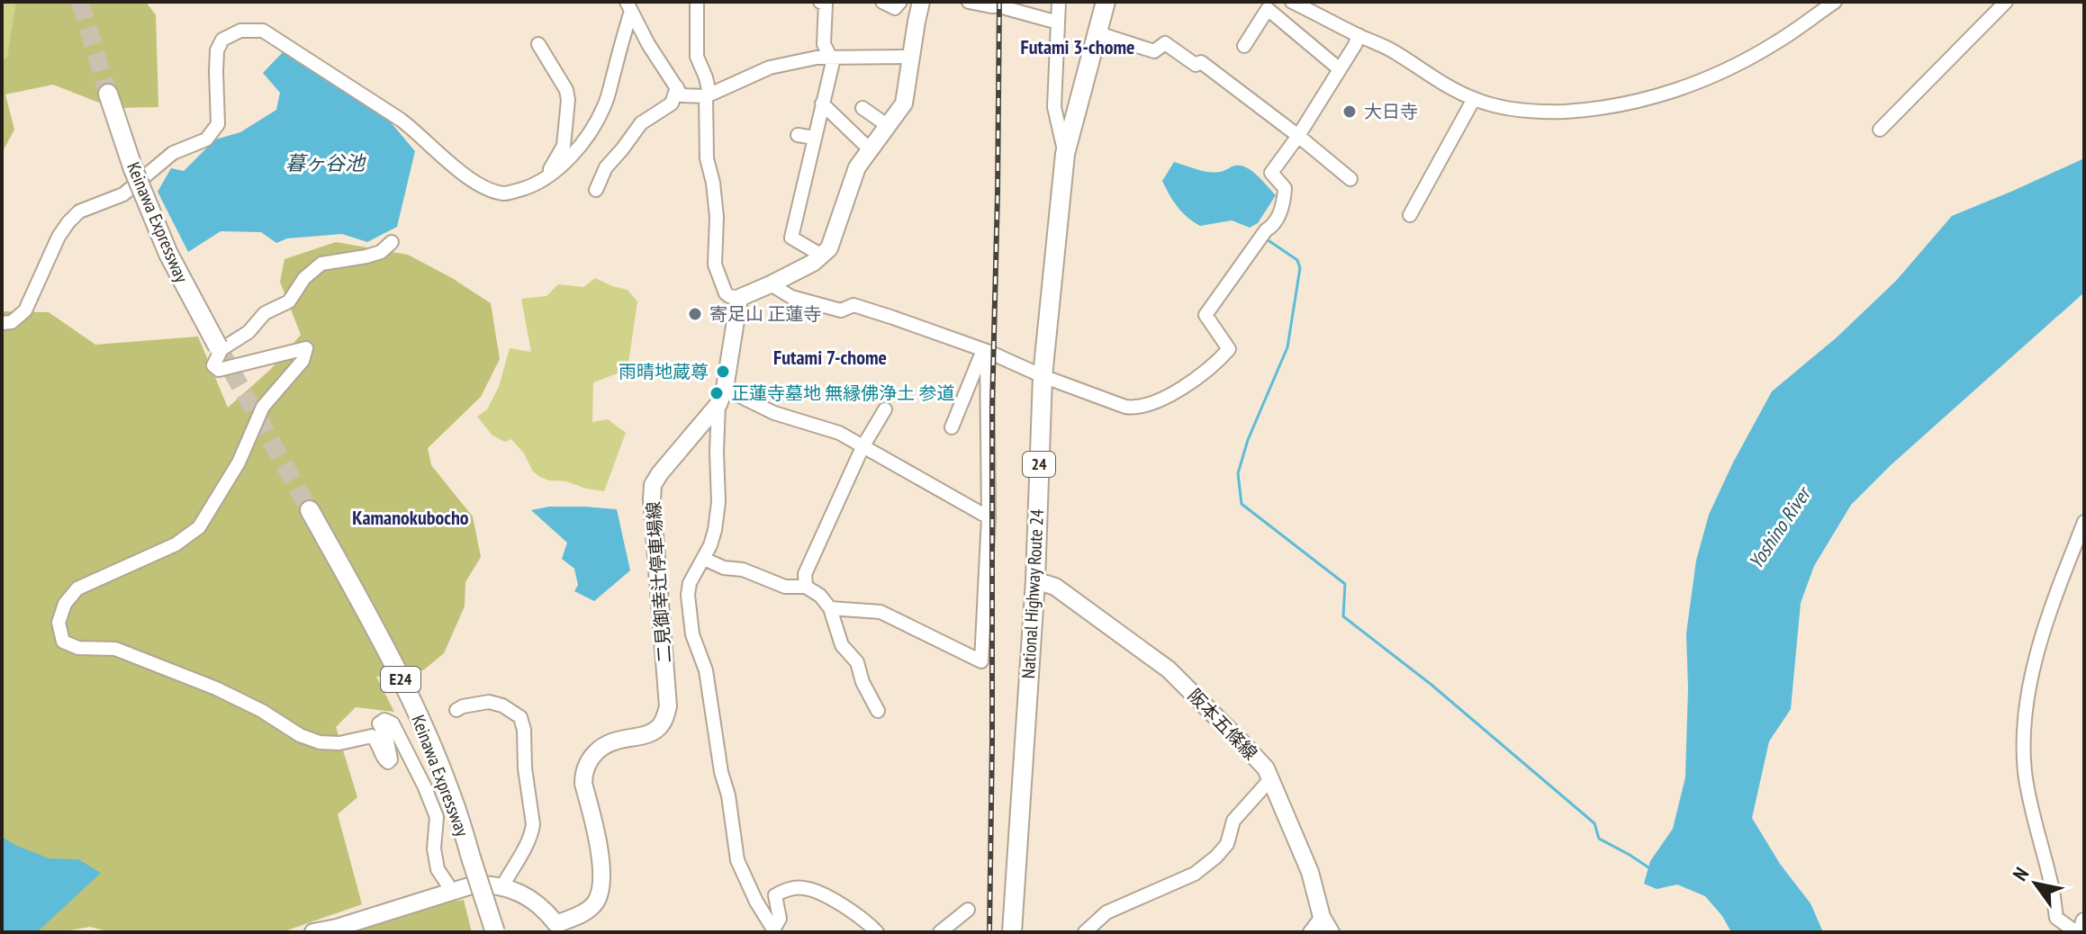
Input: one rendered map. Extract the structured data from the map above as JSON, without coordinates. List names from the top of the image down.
{
  "streets": {
    "highway": [
      "Keinawa Expressway",
      "24",
      "National Highway Route 24",
      "E24"
    ],
    "main road": ["二見御幸辻停車場線", "阪本五條線"]
  },
  "crossings": [
    ["National Highway Route 24", "阪本五條線"]
  ],
  "districts": ["Futami 3-chome", "Futami 7-chome", "Kamanokubocho"],
  "water": ["暮ヶ谷池", "Yoshino River"],
  "places": [
    "大日寺",
    "寄足山 正蓮寺",
    "雨晴地蔵尊",
    "正蓮寺墓地 無縁佛浄土 参道"
  ],
  "north": "top left"
}
